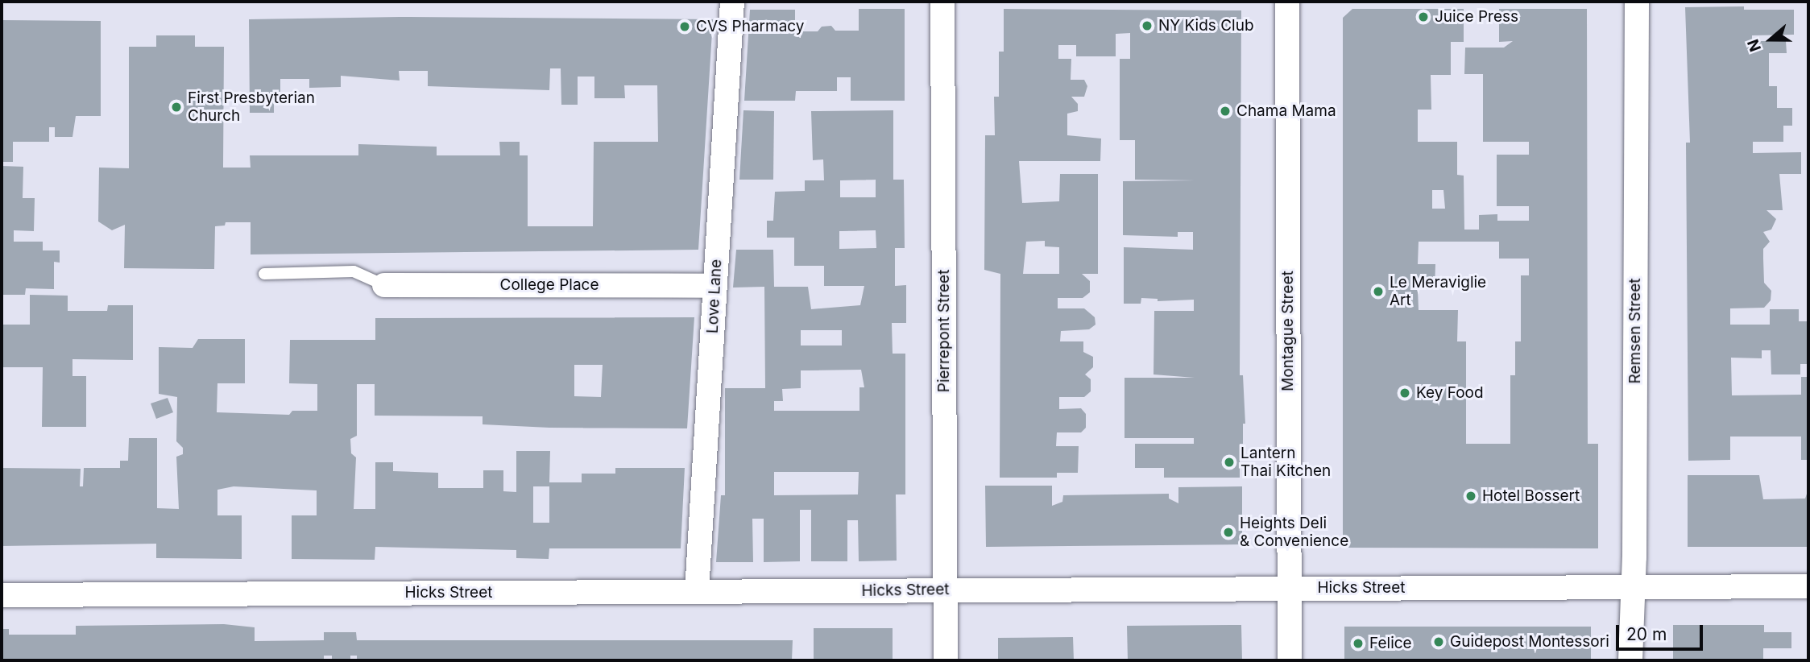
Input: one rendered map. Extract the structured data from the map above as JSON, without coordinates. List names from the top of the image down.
{
  "streets": {
    "street": [
      "College Place",
      "Love Lane",
      "Pierrepont Street",
      "Montague Street",
      "Remsen Street",
      "Hicks Street"
    ]
  },
  "crossings": [
    ["College Place", "Love Lane"],
    ["Love Lane", "Hicks Street"],
    ["Pierrepont Street", "Hicks Street"],
    ["Montague Street", "Hicks Street"],
    ["Remsen Street", "Hicks Street"]
  ],
  "places": [
    "Juice Press",
    "NY Kids Club",
    "CVS Pharmacy",
    "First Presbyterian Church",
    "Chama Mama",
    "Le Meraviglie Art",
    "Key Food",
    "Lantern Thai Kitchen",
    "Hotel Bossert",
    "Heights Deli & Convenience",
    "Guidepost Montessori",
    "Felice"
  ],
  "scale_bar": "20 m",
  "north": "left"
}
